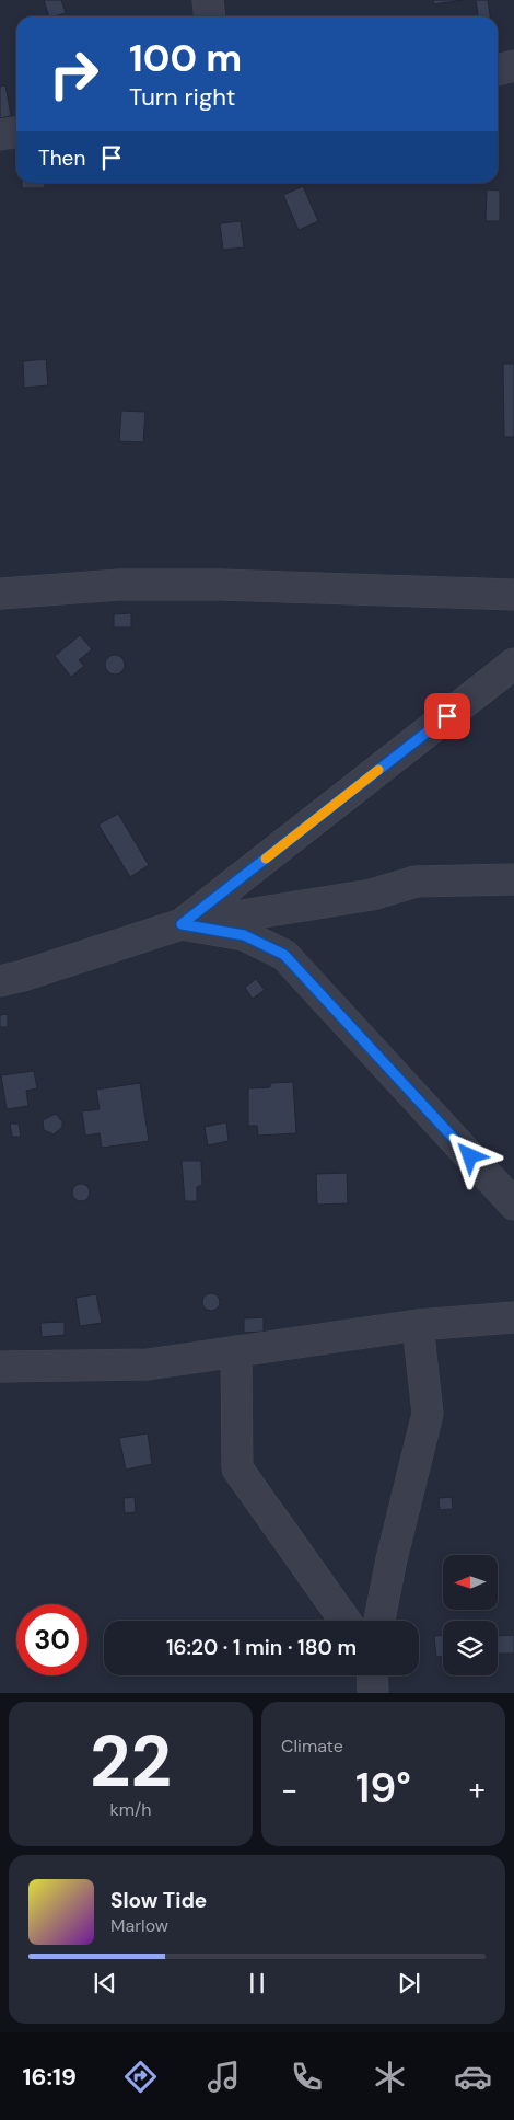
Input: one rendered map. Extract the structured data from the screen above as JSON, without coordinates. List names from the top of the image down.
{
  "north": "left",
  "page": {
    "turn": ["100 m", "Turn right"],
    "then": "Then",
    "limit": "30",
    "trip": "16:20 · 1 min · 180 m",
    "tile": [
      ["22", "km/h"],
      "Climate"
    ],
    "heat": ["−", "19°", "+"],
    "song": ["Slow Tide", "Marlow"],
    "tabs": "16:19"
  }
}
